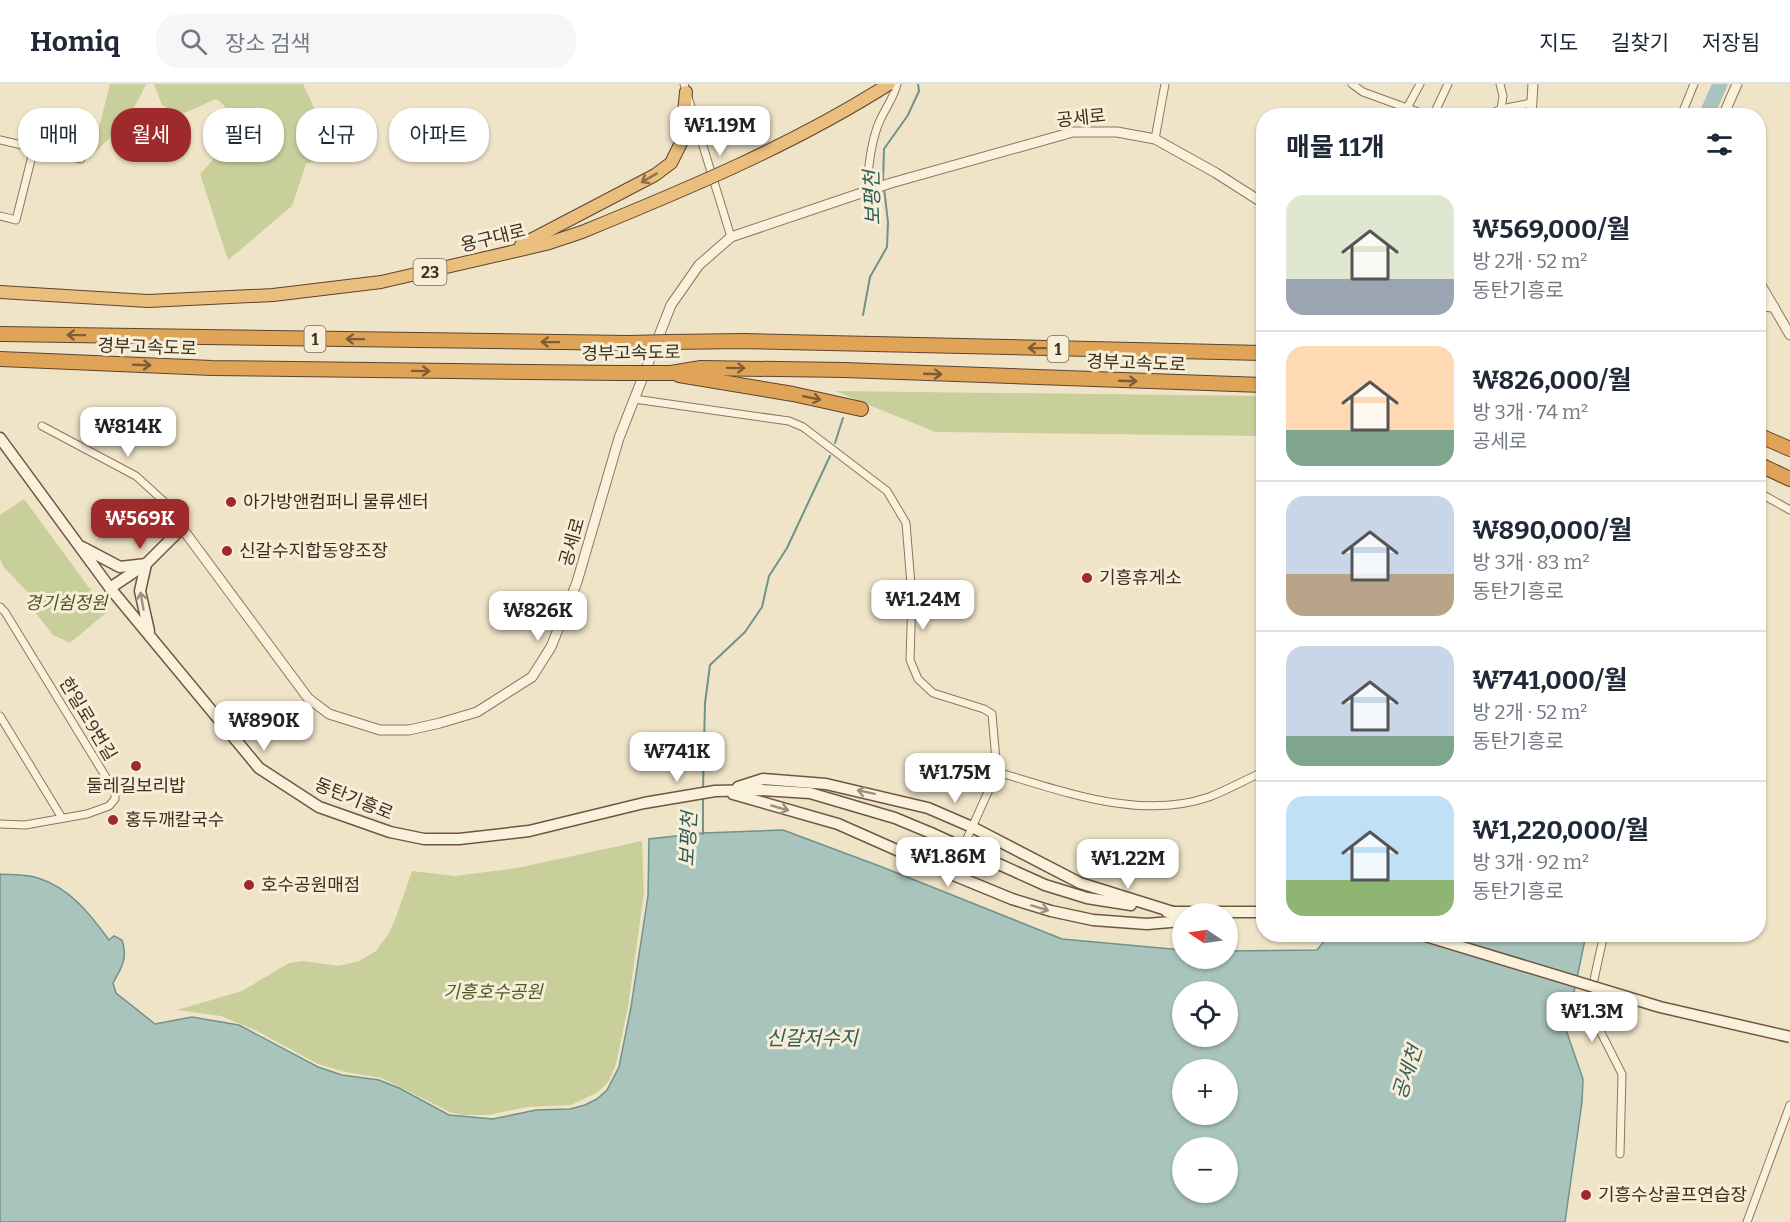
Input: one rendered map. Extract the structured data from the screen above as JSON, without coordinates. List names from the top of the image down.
{
  "streets": {
    "highway": [
      "용구대로",
      "23",
      "1",
      "경부고속도로"
    ],
    "main road": ["동탄기흥로"],
    "street": ["공세로", "한일로9번길"]
  },
  "water": ["보평천", "신갈저수지", "공세천"],
  "parks": ["경기쉼정원", "기흥호수공원"],
  "places": [
    "아가방앤컴퍼니 물류센터",
    "신갈수지합동양조장",
    "기흥휴게소",
    "둘레길보리밥",
    "홍두깨칼국수",
    "호수공원매점",
    "기흥수상골프연습장"
  ],
  "north": "left",
  "page": {
    "header": "Homiq",
    "search": "장소 검색",
    "nav": ["지도", "길찾기", "저장됨"],
    "price": [
      "₩1.19M",
      "₩814K",
      "₩569K",
      "₩1.24M",
      "₩826K",
      "₩890K",
      "₩741K",
      "₩1.75M",
      "₩1.86M",
      "₩1.22M",
      "₩1.3M"
    ],
    "chip": [
      "매매",
      "월세",
      "필터",
      "신규",
      "아파트"
    ],
    "heading": "매물 11개",
    "list": [
      {
        "name": "₩569,000/월",
        "note": "방 2개 · 52 m² · 동탄기흥로"
      },
      {
        "name": "₩826,000/월",
        "note": "방 3개 · 74 m² · 공세로"
      },
      {
        "name": "₩890,000/월",
        "note": "방 3개 · 83 m² · 동탄기흥로"
      },
      {
        "name": "₩741,000/월",
        "note": "방 2개 · 52 m² · 동탄기흥로"
      },
      {
        "name": "₩1,220,000/월",
        "note": "방 3개 · 92 m² · 동탄기흥로"
      }
    ],
    "map_buttons": ["+", "−"]
  }
}
